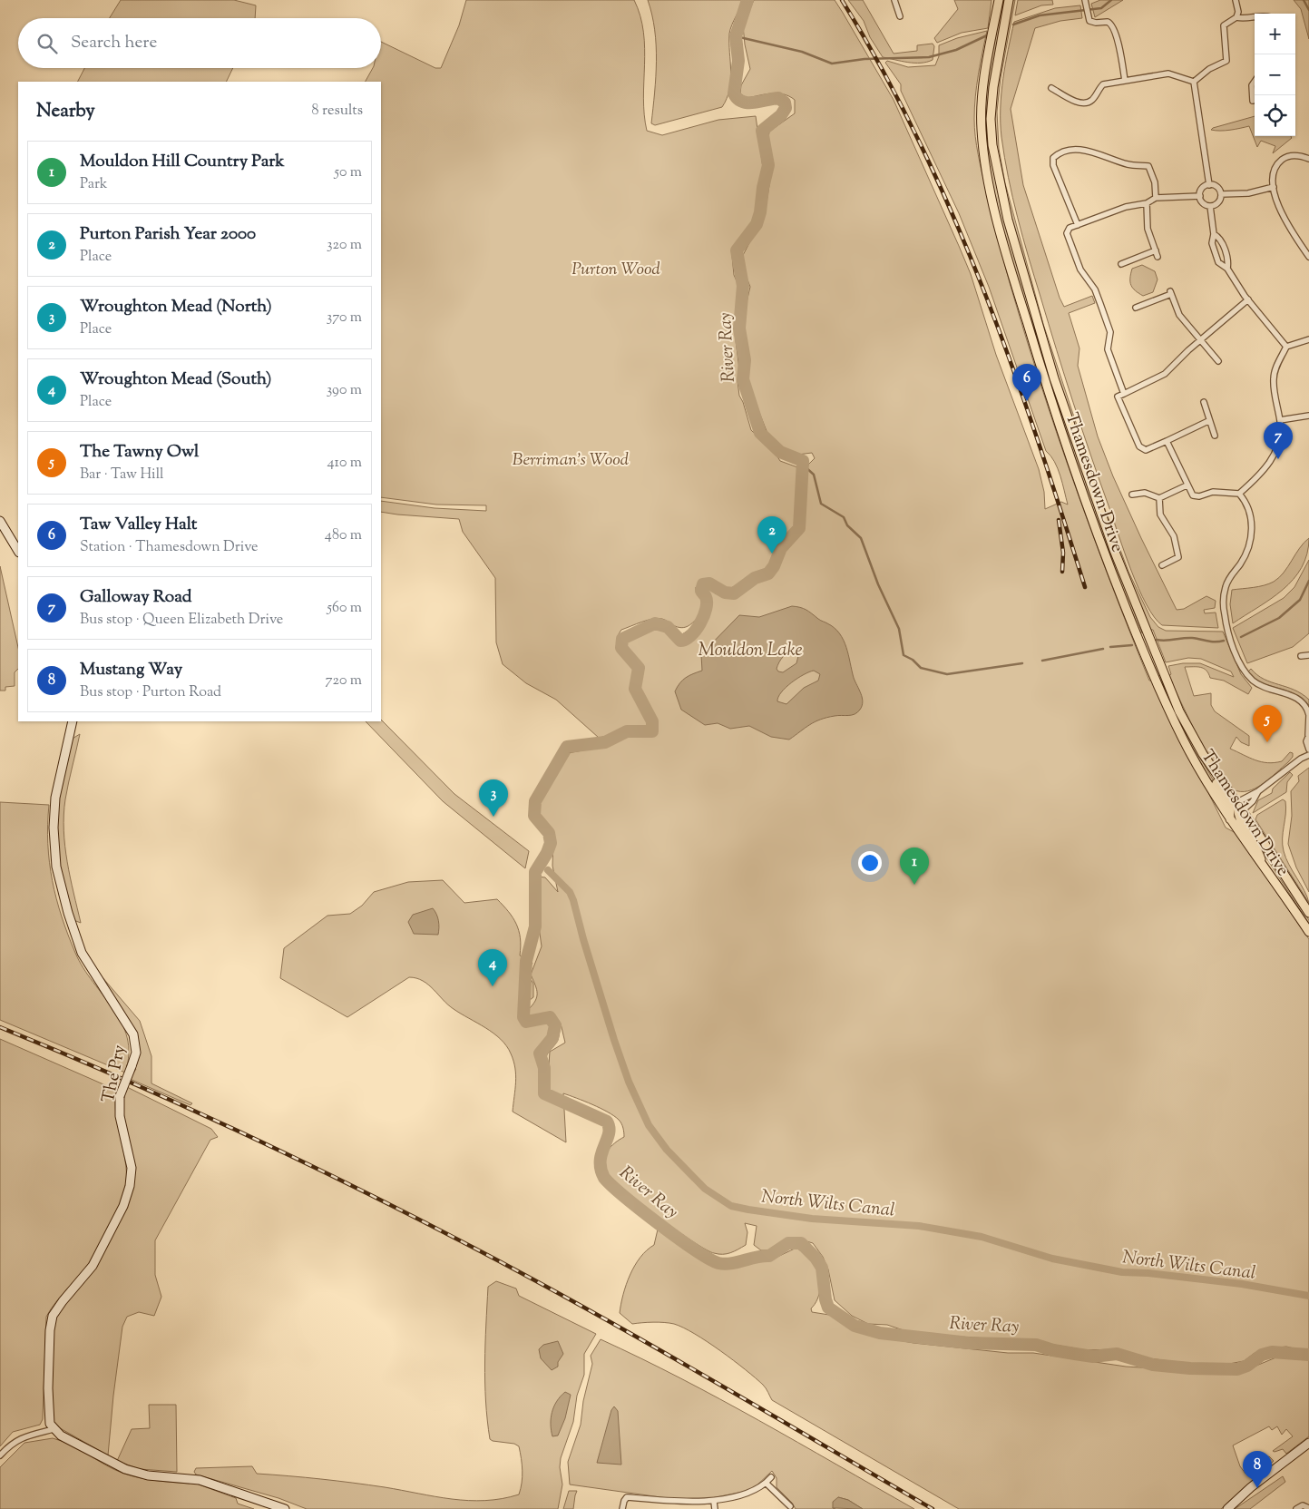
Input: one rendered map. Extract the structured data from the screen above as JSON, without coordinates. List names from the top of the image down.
{
  "streets": {
    "main road": ["Thamesdown Drive", "The Pry"]
  },
  "water": ["River Ray", "Mouldon Lake", "North Wilts Canal"],
  "parks": ["Purton Wood", "Berriman's Wood"],
  "page": {
    "map_buttons": ["+", "−"],
    "search": "Search here",
    "heading": ["Nearby", "8 results"],
    "list": [
      {
        "mark": "1",
        "name": "Mouldon Hill Country Park",
        "note": "Park",
        "value": "50 m"
      },
      {
        "mark": "2",
        "name": "Purton Parish Year 2000",
        "note": "Place",
        "value": "320 m"
      },
      {
        "mark": "3",
        "name": "Wroughton Mead (North)",
        "note": "Place",
        "value": "370 m"
      },
      {
        "mark": "4",
        "name": "Wroughton Mead (South)",
        "note": "Place",
        "value": "390 m"
      },
      {
        "mark": "5",
        "name": "The Tawny Owl",
        "note": "Bar · Taw Hill",
        "value": "410 m"
      },
      {
        "mark": "6",
        "name": "Taw Valley Halt",
        "note": "Station · Thamesdown Drive",
        "value": "480 m"
      },
      {
        "mark": "7",
        "name": "Galloway Road",
        "note": "Bus stop · Queen Elizabeth Drive",
        "value": "560 m"
      },
      {
        "mark": "8",
        "name": "Mustang Way",
        "note": "Bus stop · Purton Road",
        "value": "720 m"
      }
    ],
    "pins": [
      "6",
      "7",
      "2",
      "5",
      "3",
      "1",
      "4",
      "8"
    ]
  }
}
